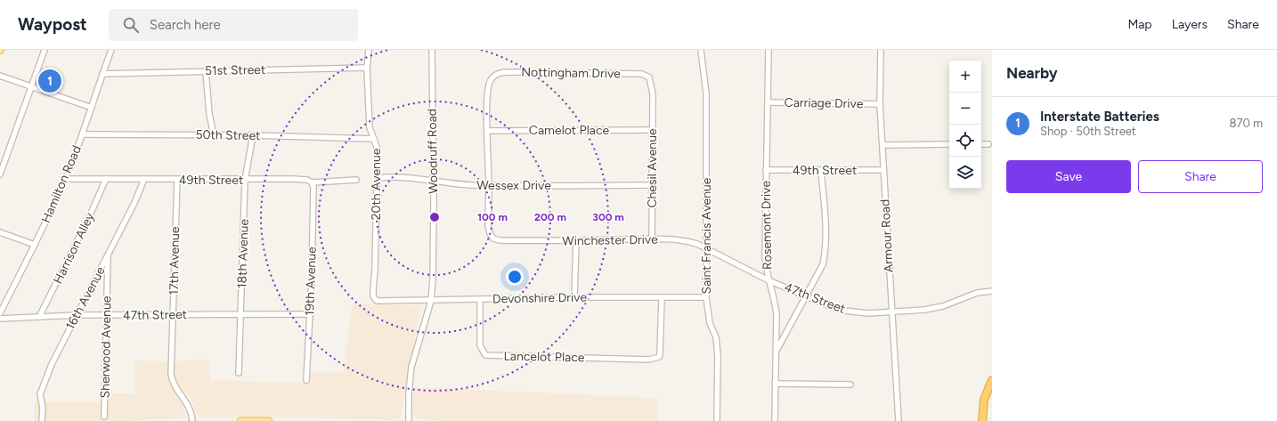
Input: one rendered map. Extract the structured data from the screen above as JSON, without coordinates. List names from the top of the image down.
{
  "streets": {
    "street": [
      "51st Street",
      "Nottingham Drive",
      "Carriage Drive",
      "Camelot Place",
      "50th Street",
      "Woodruff Road",
      "Chesil Avenue",
      "49th Street",
      "Hamilton Road",
      "20th Avenue",
      "Wessex Drive",
      "Rosemont Drive",
      "Saint Francis Avenue",
      "Armour Road",
      "Winchester Drive",
      "Harrison Alley",
      "18th Avenue",
      "17th Avenue",
      "19th Avenue",
      "16th Avenue",
      "Devonshire Drive",
      "47th Street",
      "Sherwood Avenue",
      "Lancelot Place"
    ]
  },
  "crossings": [
    ["51st Street", "Hamilton Road"],
    ["51st Street", "20th Avenue"],
    ["Nottingham Drive", "Camelot Place"],
    ["Nottingham Drive", "Chesil Avenue"],
    ["Carriage Drive", "Rosemont Drive"],
    ["Carriage Drive", "Armour Road"],
    ["Camelot Place", "Chesil Avenue"],
    ["50th Street", "Hamilton Road"],
    ["50th Street", "20th Avenue"],
    ["50th Street", "18th Avenue"],
    ["Woodruff Road", "Wessex Drive"],
    ["Woodruff Road", "Devonshire Drive"],
    ["Chesil Avenue", "Wessex Drive"],
    ["Chesil Avenue", "Winchester Drive"],
    ["49th Street", "Hamilton Road"],
    ["49th Street", "Rosemont Drive"],
    ["49th Street", "Armour Road"],
    ["49th Street", "Harrison Alley"],
    ["49th Street", "18th Avenue"],
    ["49th Street", "17th Avenue"],
    ["49th Street", "19th Avenue"],
    ["49th Street", "16th Avenue"],
    ["20th Avenue", "Wessex Drive"],
    ["20th Avenue", "Devonshire Drive"],
    ["Wessex Drive", "Winchester Drive"],
    ["Rosemont Drive", "47th Street"],
    ["Saint Francis Avenue", "Winchester Drive"],
    ["Saint Francis Avenue", "Devonshire Drive"],
    ["Saint Francis Avenue", "47th Street"],
    ["Armour Road", "47th Street"],
    ["Winchester Drive", "47th Street"],
    ["Harrison Alley", "47th Street"],
    ["18th Avenue", "47th Street"],
    ["17th Avenue", "47th Street"],
    ["19th Avenue", "47th Street"],
    ["16th Avenue", "47th Street"],
    ["16th Avenue", "Sherwood Avenue"],
    ["Devonshire Drive", "Lancelot Place"],
    ["47th Street", "Sherwood Avenue"]
  ],
  "page": {
    "header": "Waypost",
    "search": "Search here",
    "nav": ["Map", "Layers", "Share"],
    "heading": "Nearby",
    "map_buttons": ["+", "−"],
    "pins": "1",
    "list": [
      {
        "mark": "1",
        "name": "Interstate Batteries",
        "note": "Shop · 50th Street",
        "value": "870 m"
      }
    ],
    "buttons": ["Save", "Share"]
  },
  "rings": ["100 m", "200 m", "300 m"]
}
